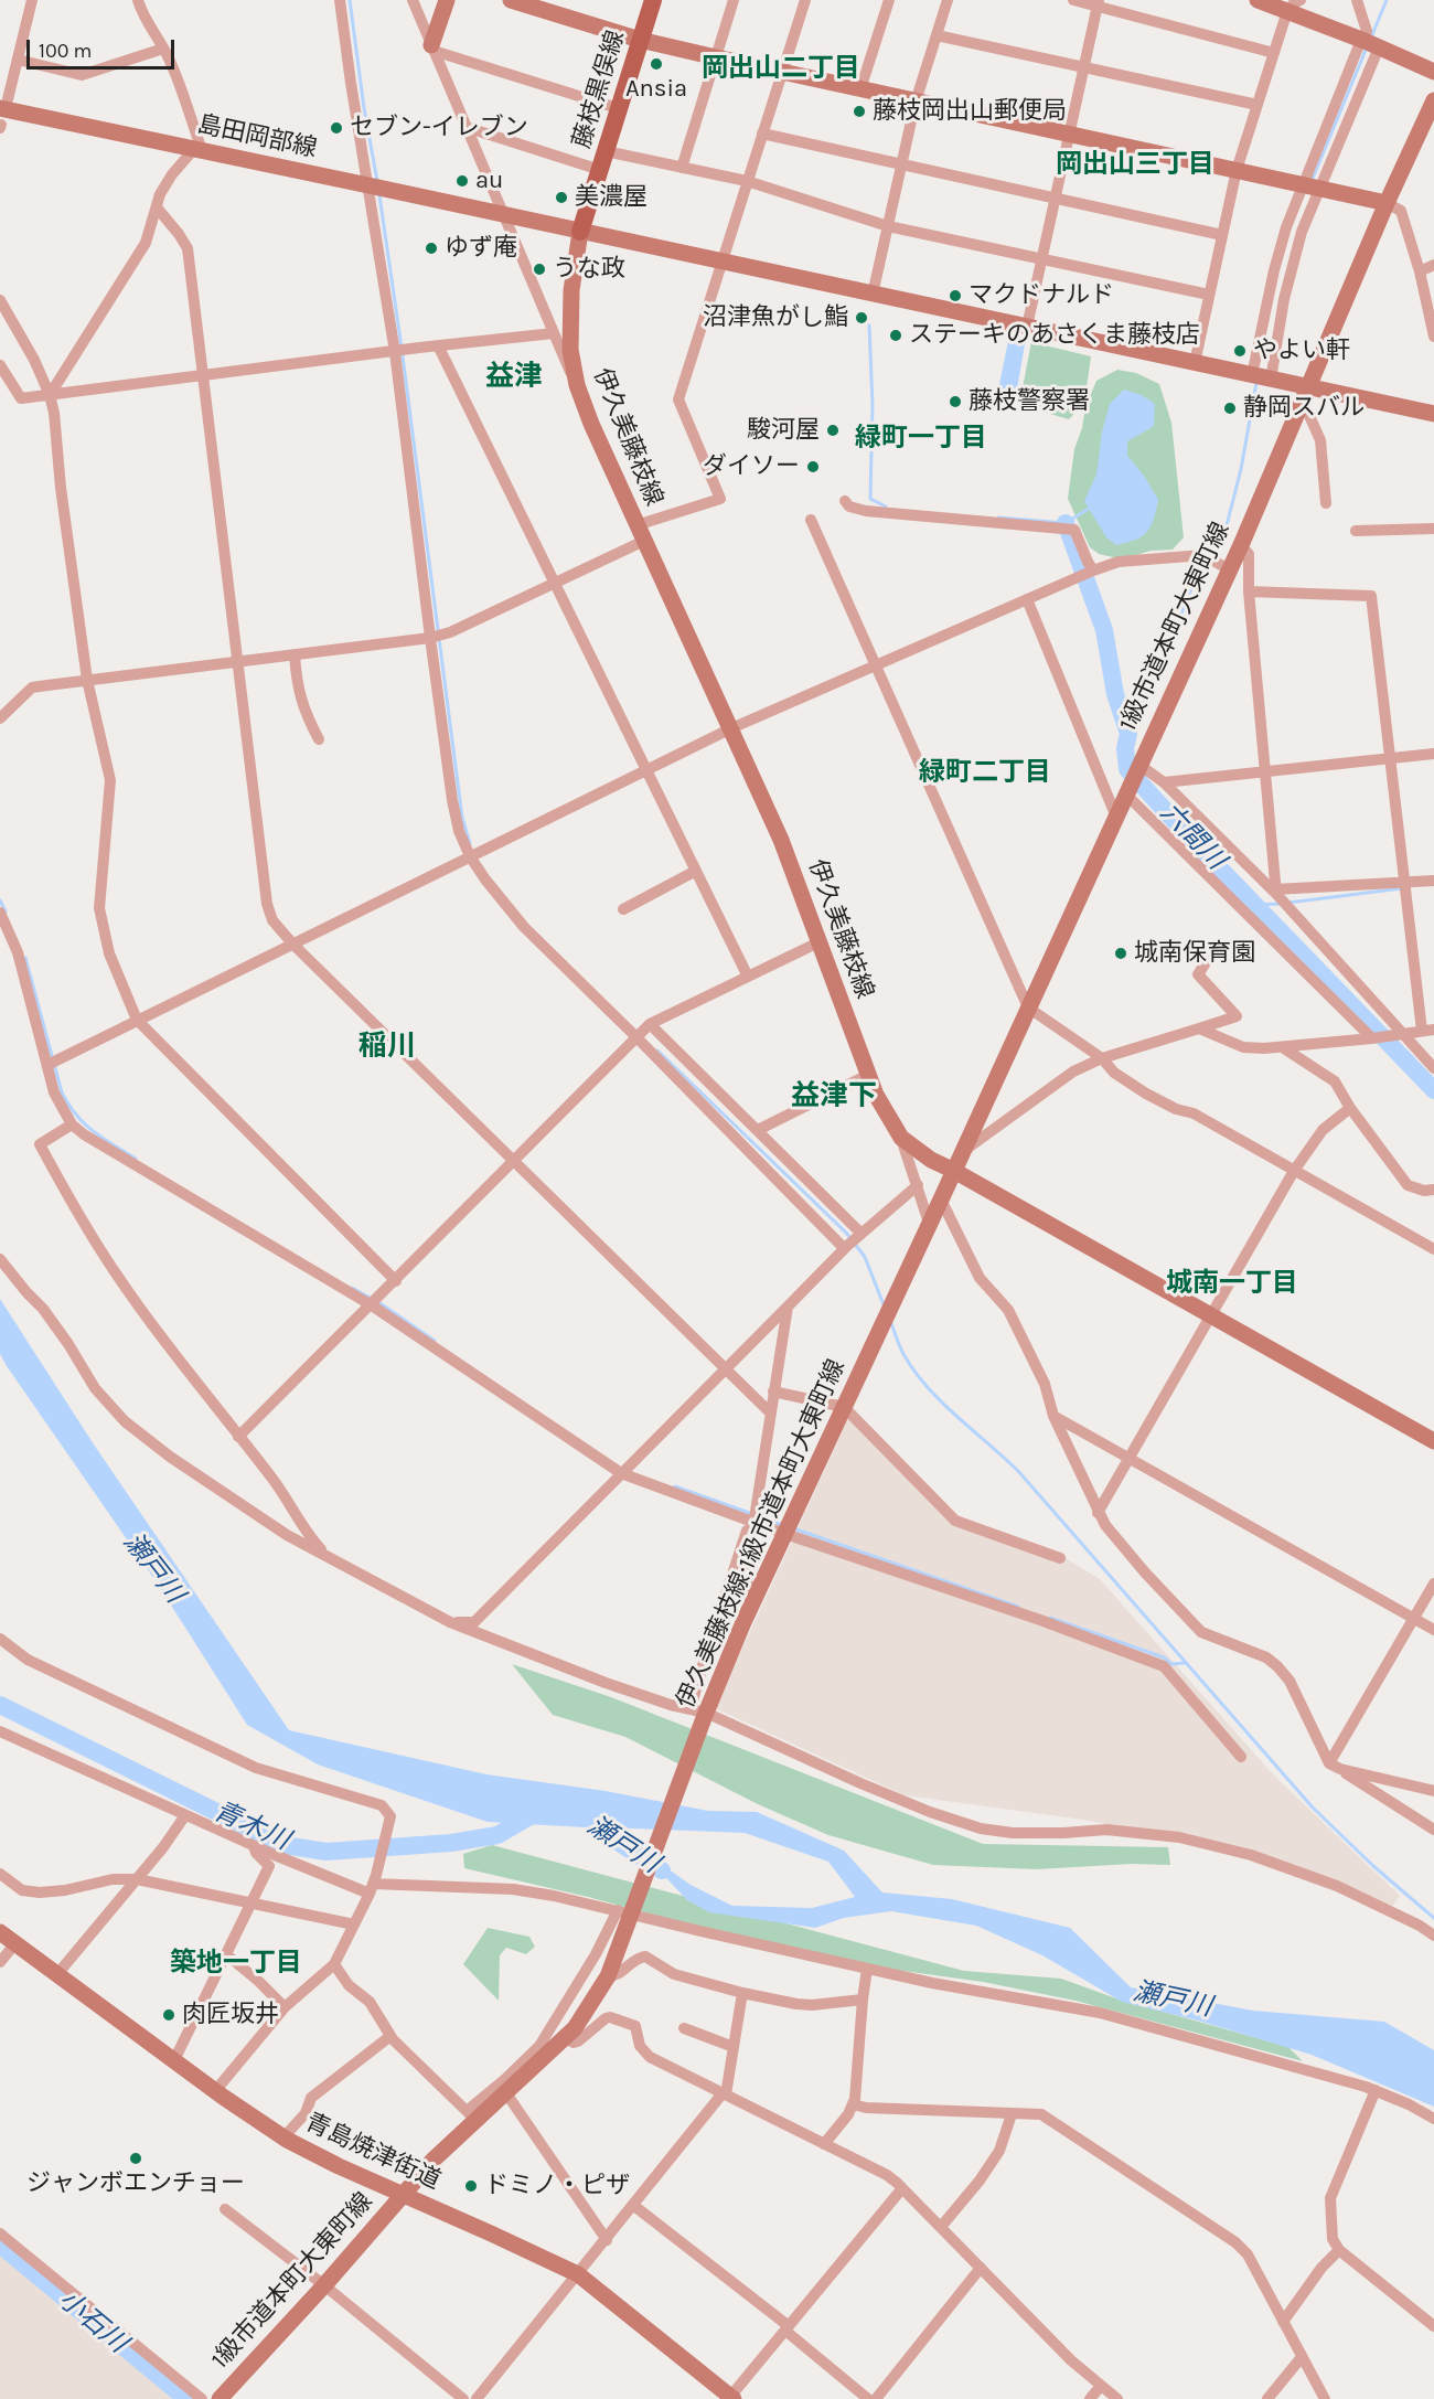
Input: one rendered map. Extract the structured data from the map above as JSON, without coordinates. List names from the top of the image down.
{
  "streets": {
    "main road": [
      "藤枝黒俣線",
      "島田岡部線",
      "伊久美藤枝線",
      "1級市道本町大東町線",
      "伊久美藤枝線;1級市道本町大東町線",
      "青島焼津街道"
    ]
  },
  "crossings": [
    ["藤枝黒俣線", "島田岡部線"],
    ["藤枝黒俣線", "伊久美藤枝線"],
    ["島田岡部線", "伊久美藤枝線"],
    ["伊久美藤枝線", "1級市道本町大東町線"],
    ["伊久美藤枝線", "伊久美藤枝線;1級市道本町大東町線"],
    ["1級市道本町大東町線", "伊久美藤枝線;1級市道本町大東町線"],
    ["1級市道本町大東町線", "青島焼津街道"],
    ["伊久美藤枝線;1級市道本町大東町線", "青島焼津街道"]
  ],
  "districts": [
    "岡出山二丁目",
    "岡出山三丁目",
    "益津",
    "緑町一丁目",
    "緑町二丁目",
    "稲川",
    "益津下",
    "城南一丁目",
    "築地一丁目"
  ],
  "water": [
    "六間川",
    "瀬戸川",
    "青木川",
    "小石川"
  ],
  "places": [
    "Ansia",
    "藤枝岡出山郵便局",
    "セブン-イレブン",
    "au",
    "美濃屋",
    "ゆず庵",
    "うな政",
    "マクドナルド",
    "沼津魚がし鮨",
    "ステーキのあさくま藤枝店",
    "やよい軒",
    "藤枝警察署",
    "静岡スバル",
    "駿河屋",
    "ダイソー",
    "城南保育園",
    "肉匠坂井",
    "ジャンボエンチョー",
    "ドミノ・ピザ"
  ],
  "scale_bar": "100 m"
}
